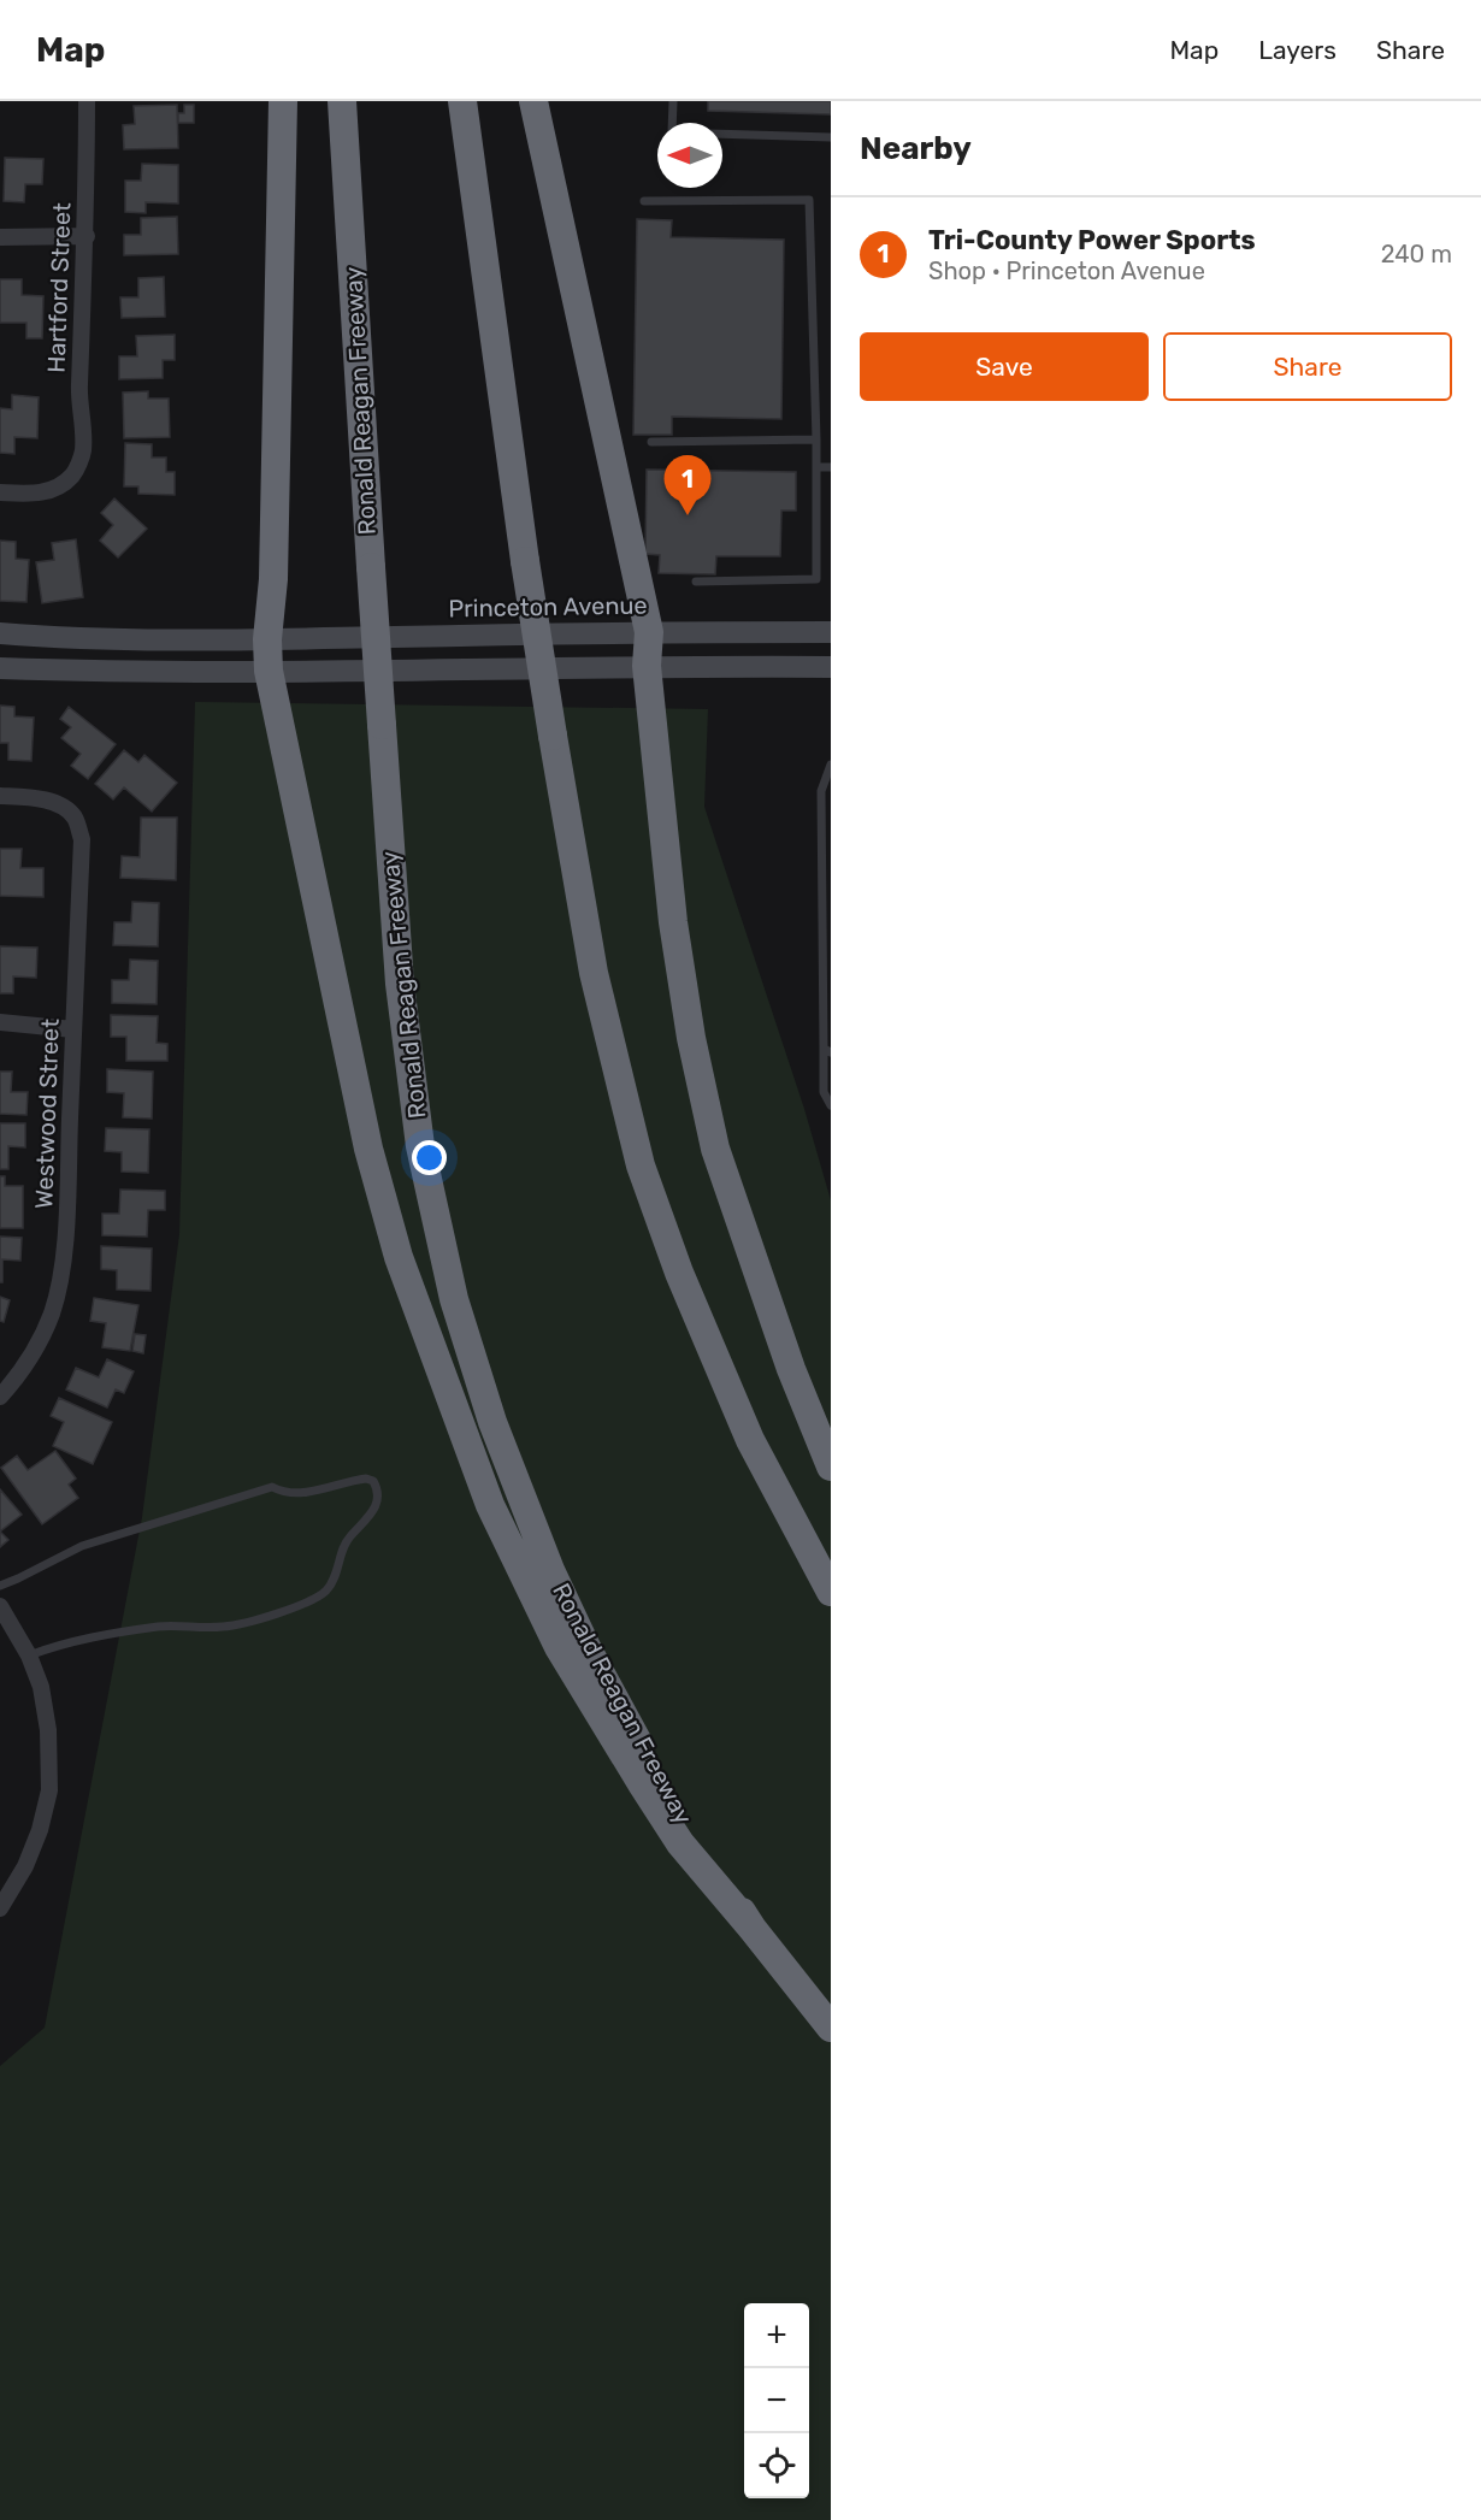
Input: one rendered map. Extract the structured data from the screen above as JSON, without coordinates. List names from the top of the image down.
{
  "streets": {
    "highway": ["Ronald Reagan Freeway"],
    "street": ["Hartford Street", "Princeton Avenue", "Westwood Street"]
  },
  "north": "left",
  "page": {
    "header": "Map",
    "nav": ["Map", "Layers", "Share"],
    "heading": "Nearby",
    "list": [
      {
        "mark": "1",
        "name": "Tri-County Power Sports",
        "note": "Shop · Princeton Avenue",
        "value": "240 m"
      }
    ],
    "buttons": ["Save", "Share"],
    "pins": "1",
    "map_buttons": ["+", "−"]
  }
}
